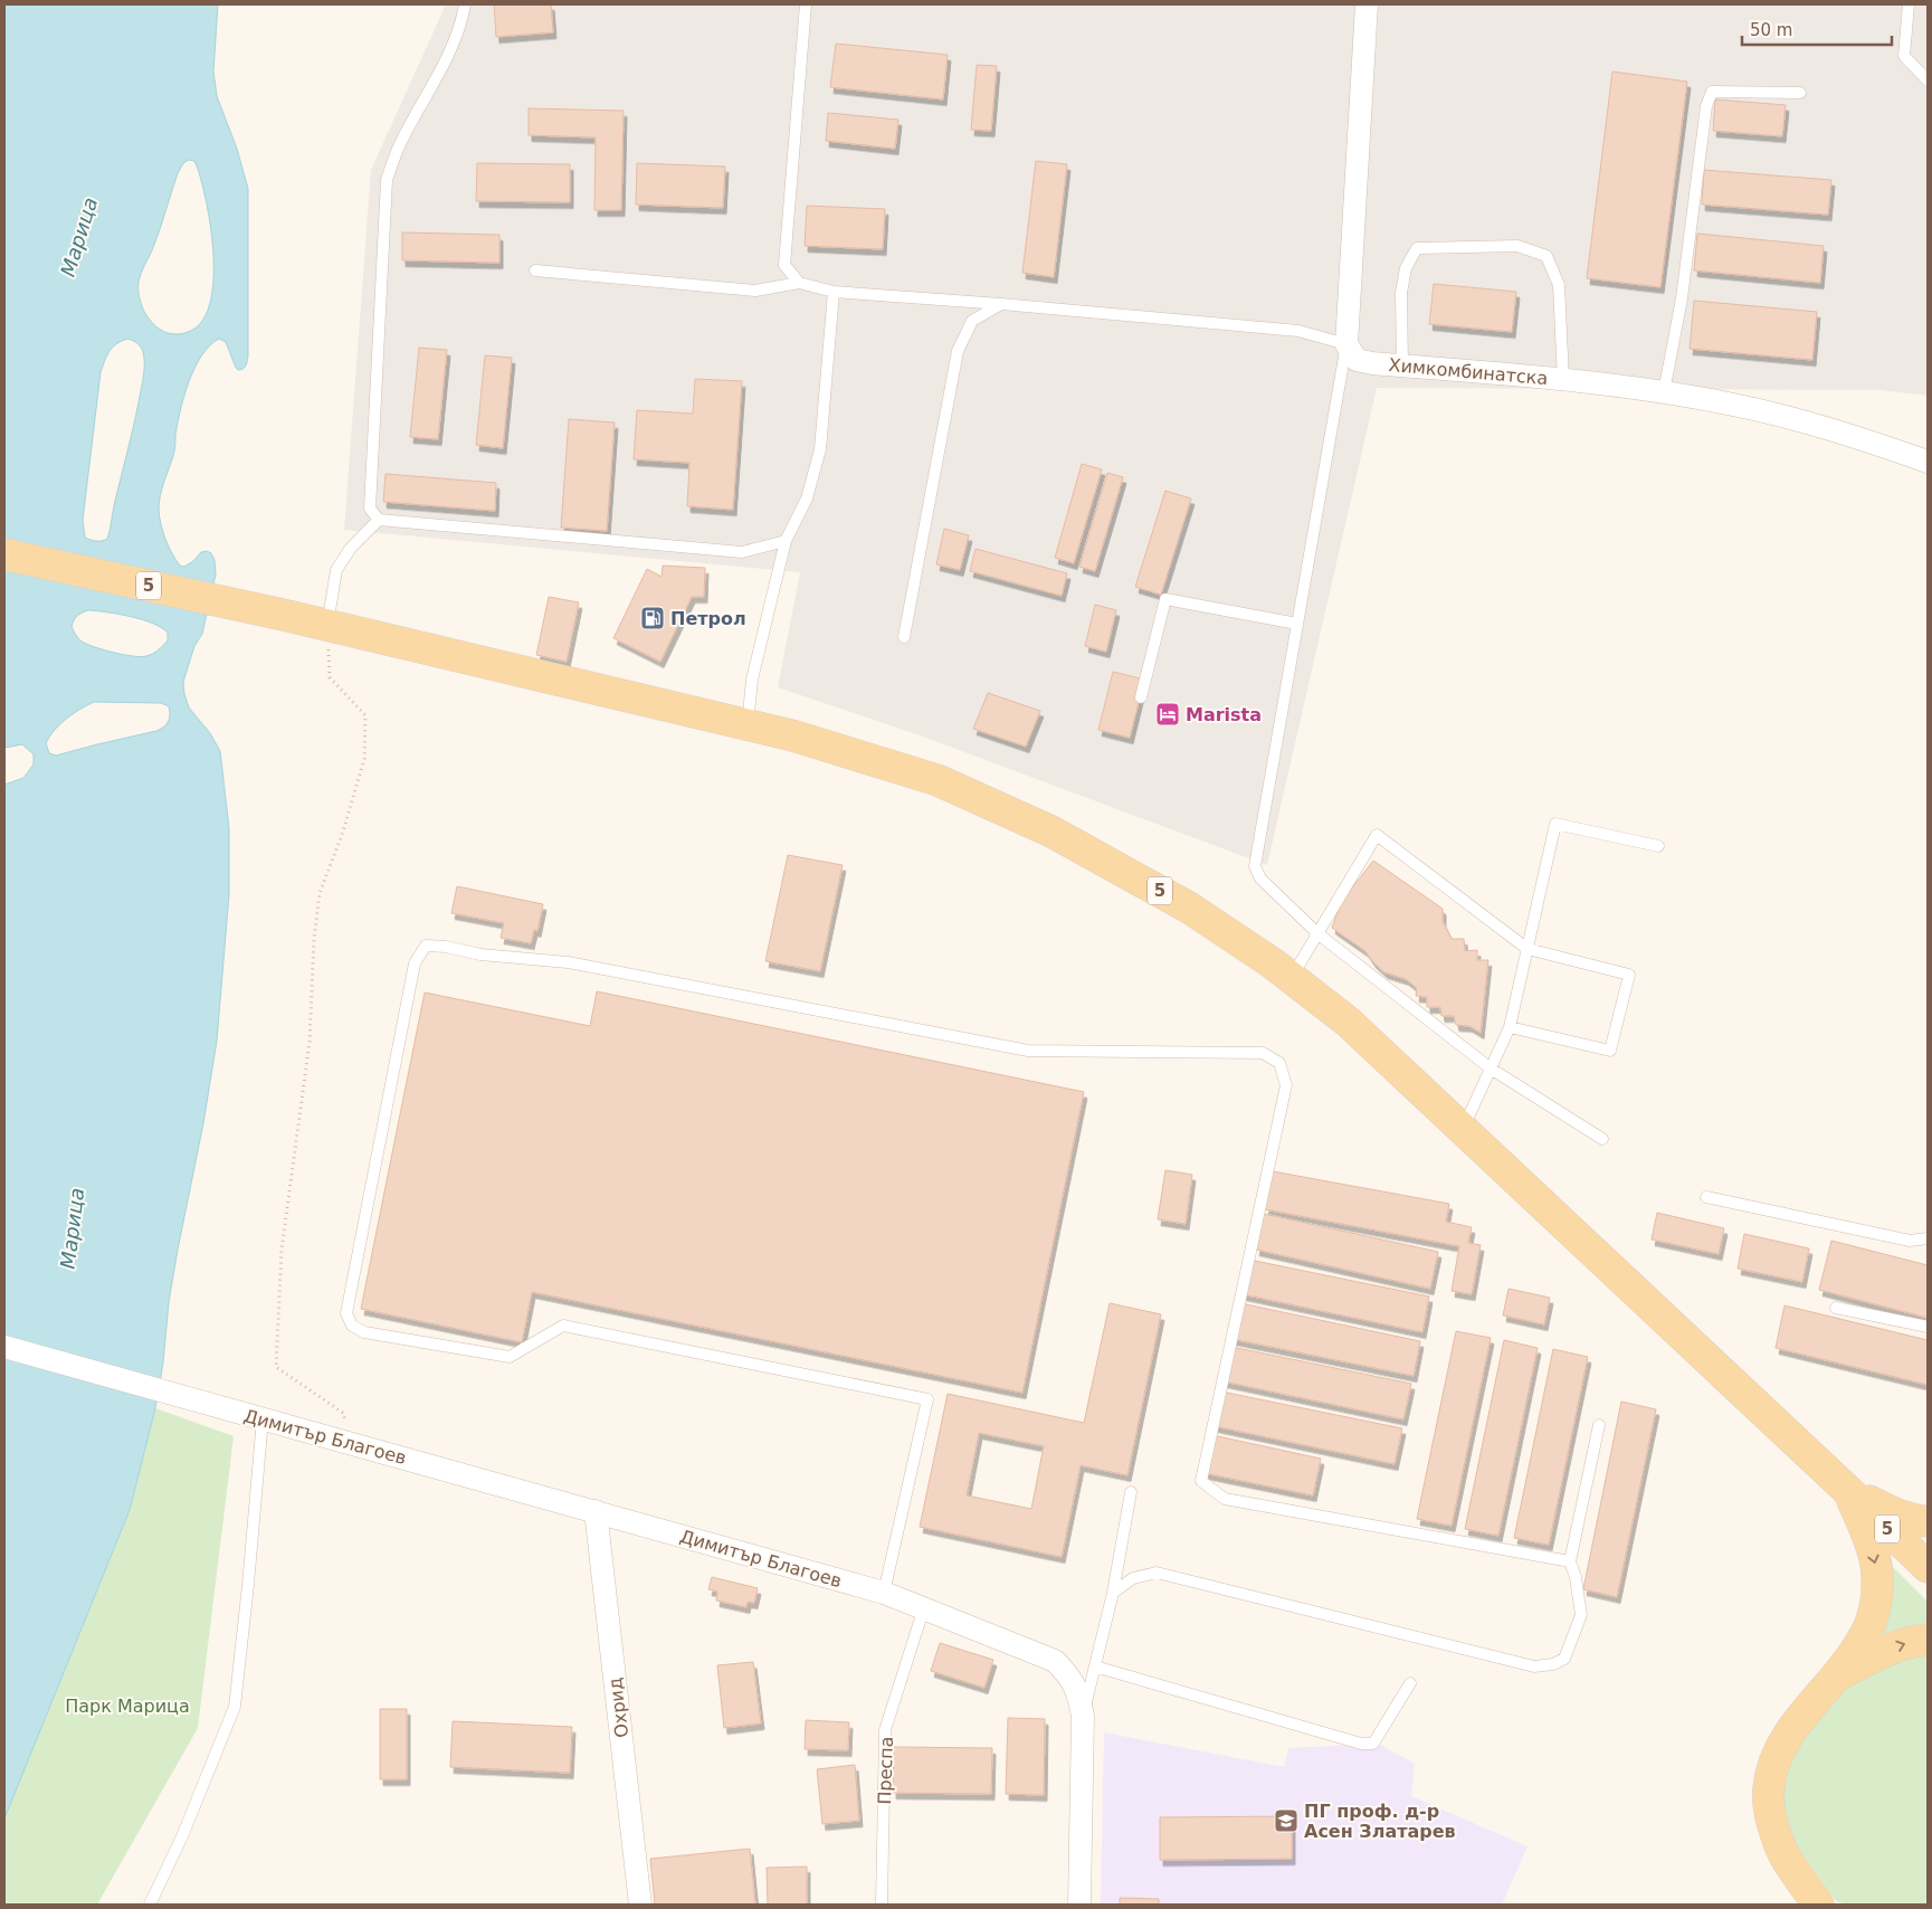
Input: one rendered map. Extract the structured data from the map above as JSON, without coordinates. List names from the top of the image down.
{
  "streets": {
    "main road": ["5"],
    "street": ["Химкомбинатска", "Димитър Благоев", "Охрид"],
    "lane": ["Преспа"]
  },
  "crossings": [
    ["Димитър Благоев", "Охрид"],
    ["Димитър Благоев", "Преспа"]
  ],
  "water": ["Марица"],
  "parks": ["Парк Марица"],
  "places": {
    "fuel station": ["Петрол"],
    "hotel": ["Marista"],
    "school or university": ["ПГ проф. д-р Асен Златарев"]
  },
  "scale_bar": "50 m"
}
